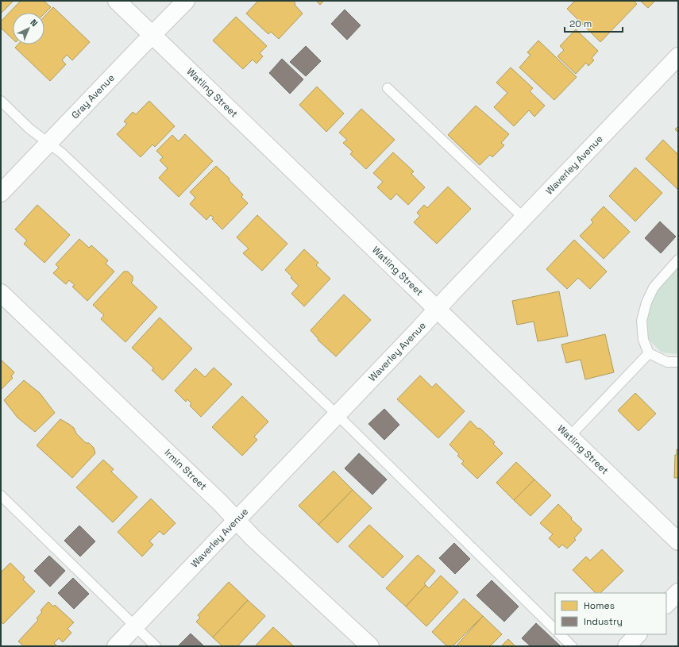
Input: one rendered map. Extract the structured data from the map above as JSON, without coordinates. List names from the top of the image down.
{
  "streets": {
    "street": [
      "Watling Street",
      "Gray Avenue",
      "Waverley Avenue",
      "Irmin Street"
    ]
  },
  "crossings": [
    ["Watling Street", "Gray Avenue"],
    ["Watling Street", "Waverley Avenue"],
    ["Waverley Avenue", "Irmin Street"]
  ],
  "legend": ["Homes", "Industry"],
  "scale_bar": "20 m",
  "north": "top right"
}
